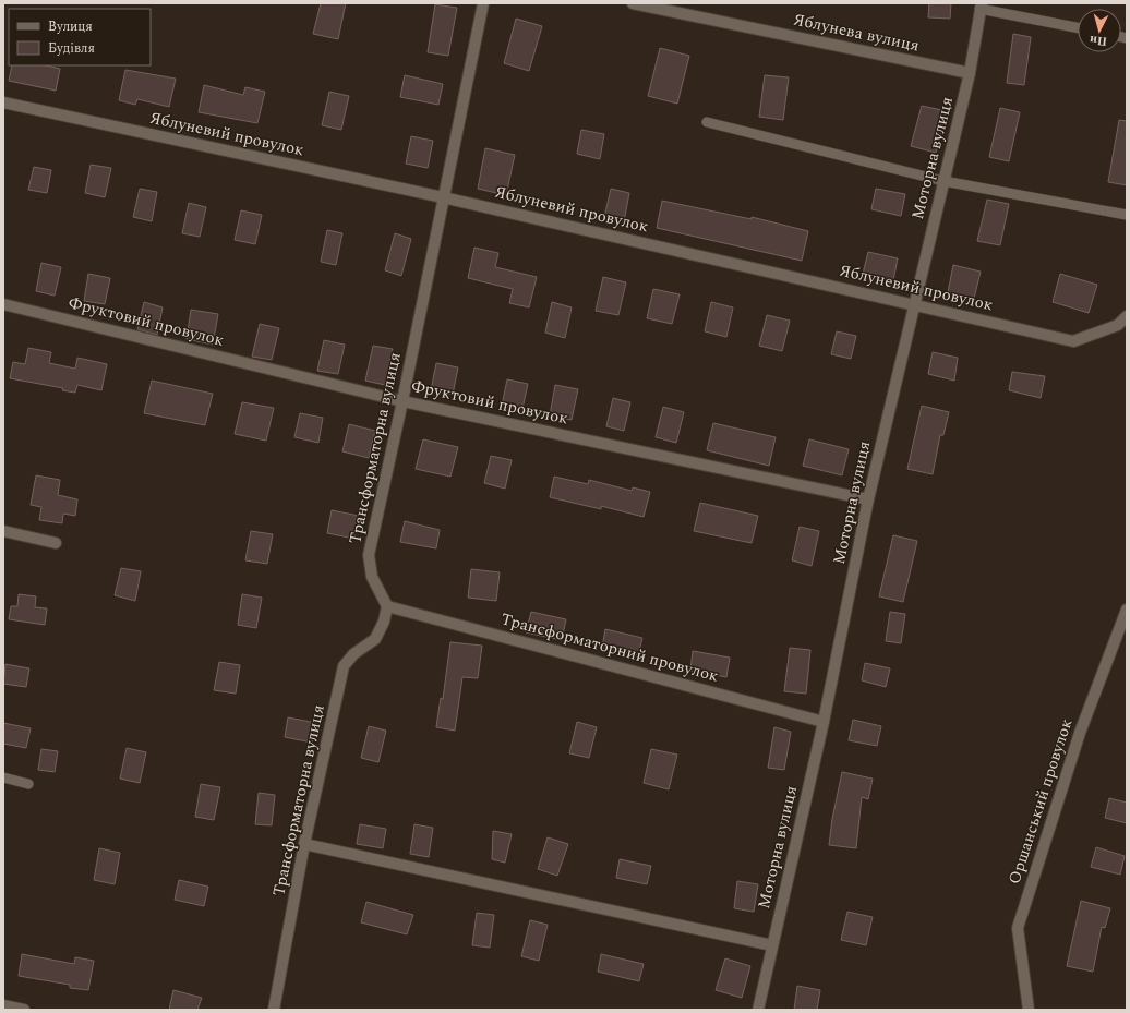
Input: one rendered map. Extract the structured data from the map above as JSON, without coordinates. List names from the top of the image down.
{
  "streets": {
    "street": [
      "Яблунева вулиця",
      "Яблуневий провулок",
      "Моторна вулиця",
      "Фруктовий провулок",
      "Трансформаторна вулиця",
      "Трансформаторний провулок",
      "Оршанський провулок"
    ]
  },
  "crossings": [
    ["Яблунева вулиця", "Моторна вулиця"],
    ["Яблуневий провулок", "Моторна вулиця"],
    ["Яблуневий провулок", "Трансформаторна вулиця"],
    ["Моторна вулиця", "Фруктовий провулок"],
    ["Моторна вулиця", "Трансформаторний провулок"],
    ["Фруктовий провулок", "Трансформаторна вулиця"],
    ["Трансформаторна вулиця", "Трансформаторний провулок"]
  ],
  "legend": ["Вулиця", "Будівля"],
  "north": "bottom"
}
